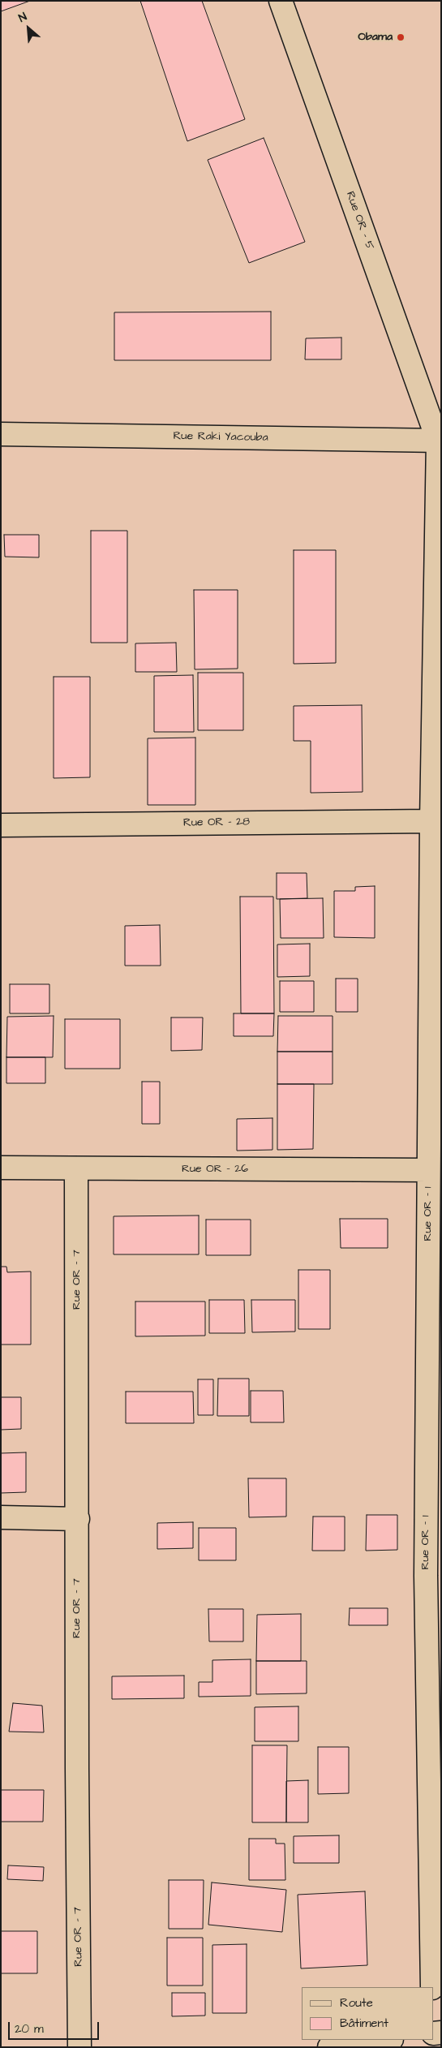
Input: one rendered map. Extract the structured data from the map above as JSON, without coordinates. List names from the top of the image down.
{
  "streets": {
    "street": [
      "Rue OR - 5",
      "Rue Raki Yacouba",
      "Rue OR - 28",
      "Rue OR - 26",
      "Rue OR - 1",
      "Rue OR - 7"
    ]
  },
  "crossings": [
    ["Rue OR - 5", "Rue Raki Yacouba"],
    ["Rue OR - 5", "Rue OR - 1"],
    ["Rue Raki Yacouba", "Rue OR - 1"],
    ["Rue OR - 28", "Rue OR - 1"],
    ["Rue OR - 26", "Rue OR - 1"],
    ["Rue OR - 26", "Rue OR - 7"]
  ],
  "places": ["Obama"],
  "legend": ["Route", "Bâtiment"],
  "scale_bar": "20 m",
  "north": "top left"
}
